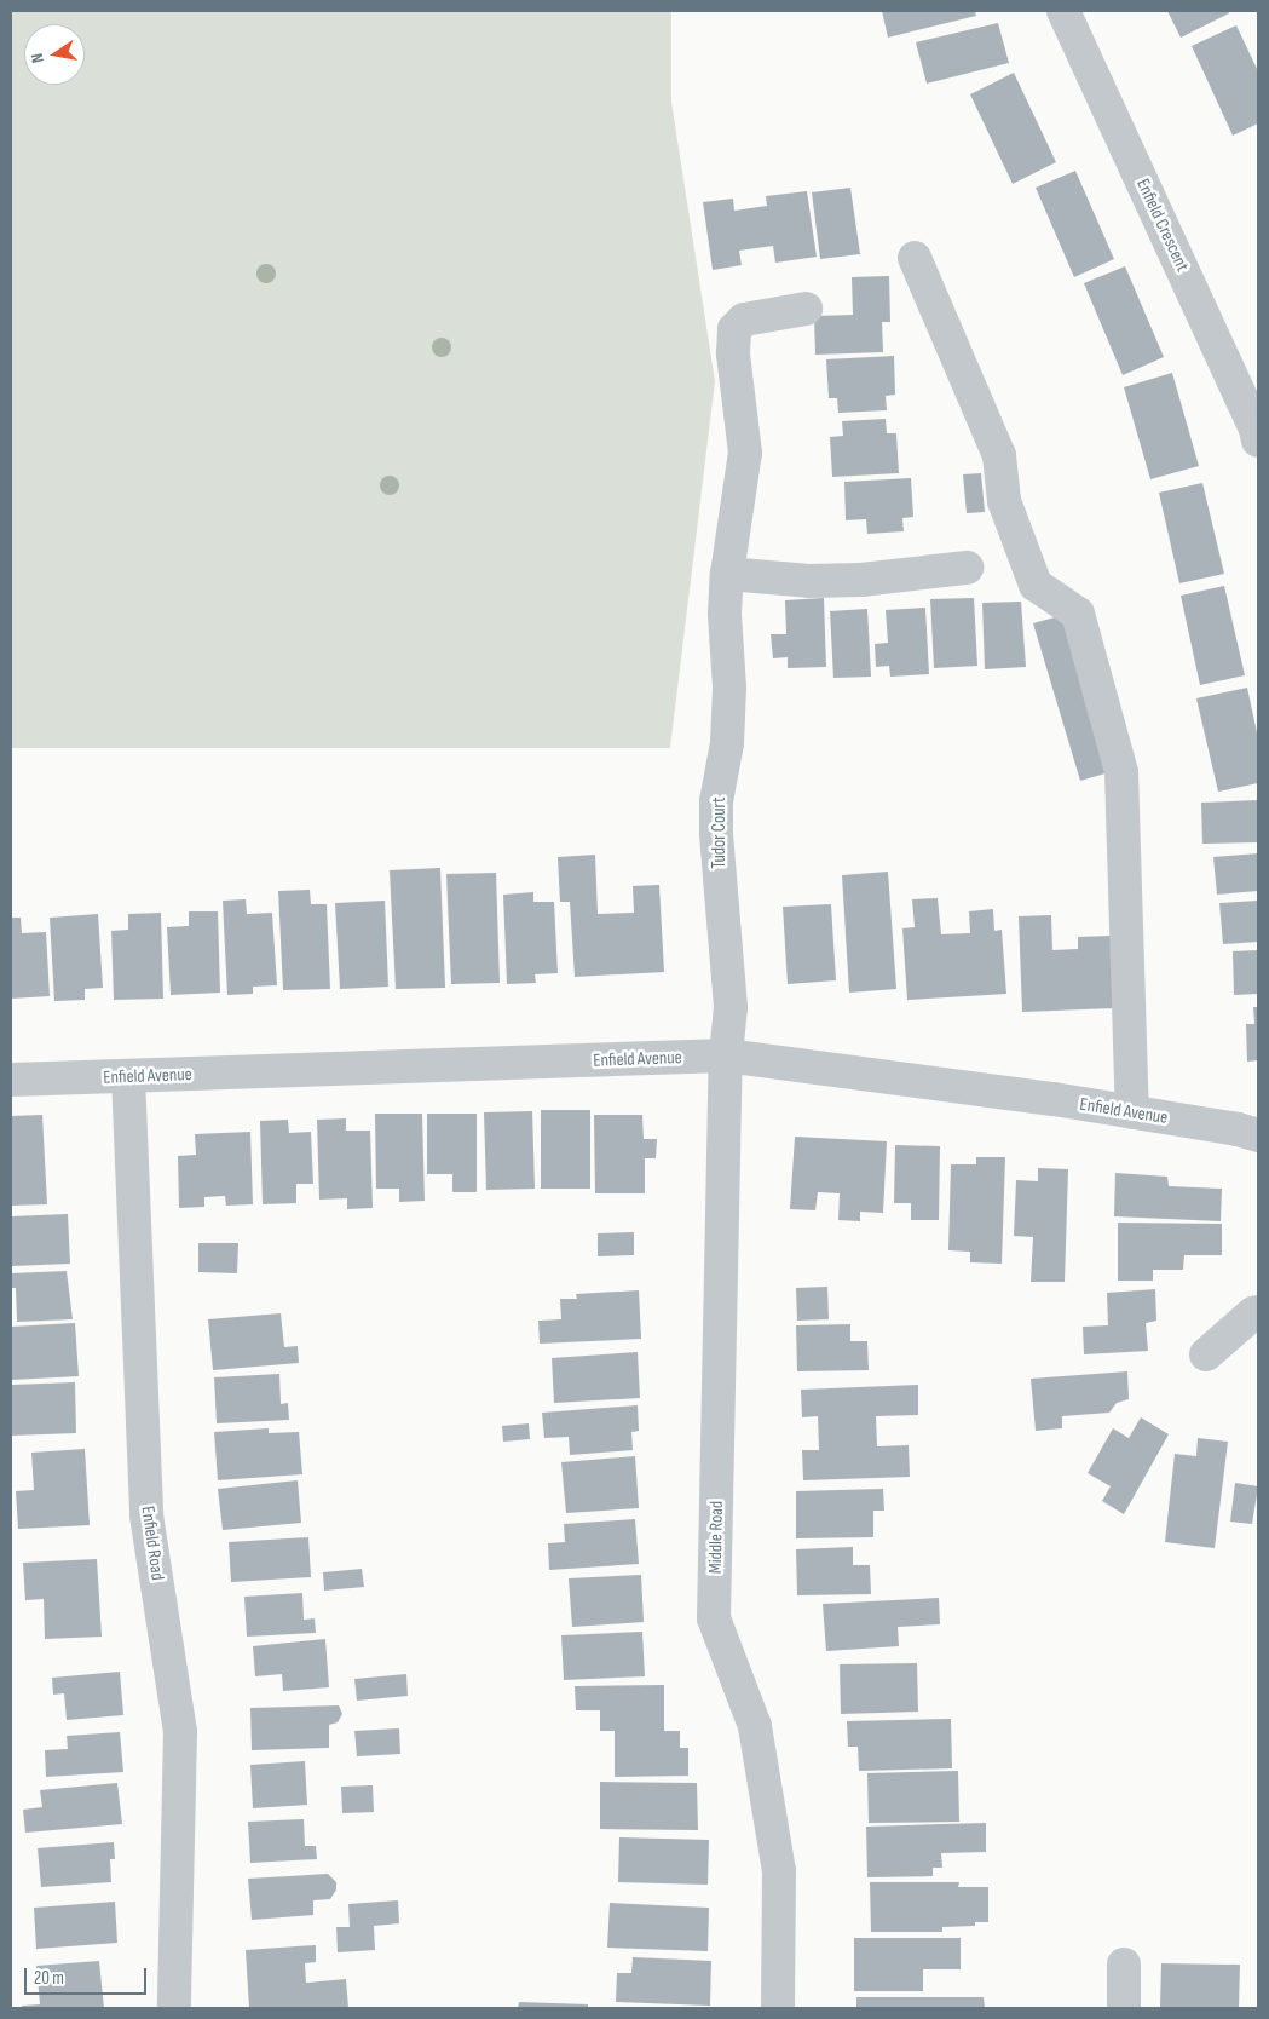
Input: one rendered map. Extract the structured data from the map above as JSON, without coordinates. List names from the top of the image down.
{
  "streets": {
    "street": [
      "Enfield Crescent",
      "Tudor Court",
      "Enfield Avenue",
      "Middle Road",
      "Enfield Road"
    ]
  },
  "crossings": [
    ["Tudor Court", "Enfield Avenue"],
    ["Tudor Court", "Middle Road"],
    ["Enfield Avenue", "Middle Road"],
    ["Enfield Avenue", "Enfield Road"]
  ],
  "scale_bar": "20 m",
  "north": "left"
}
